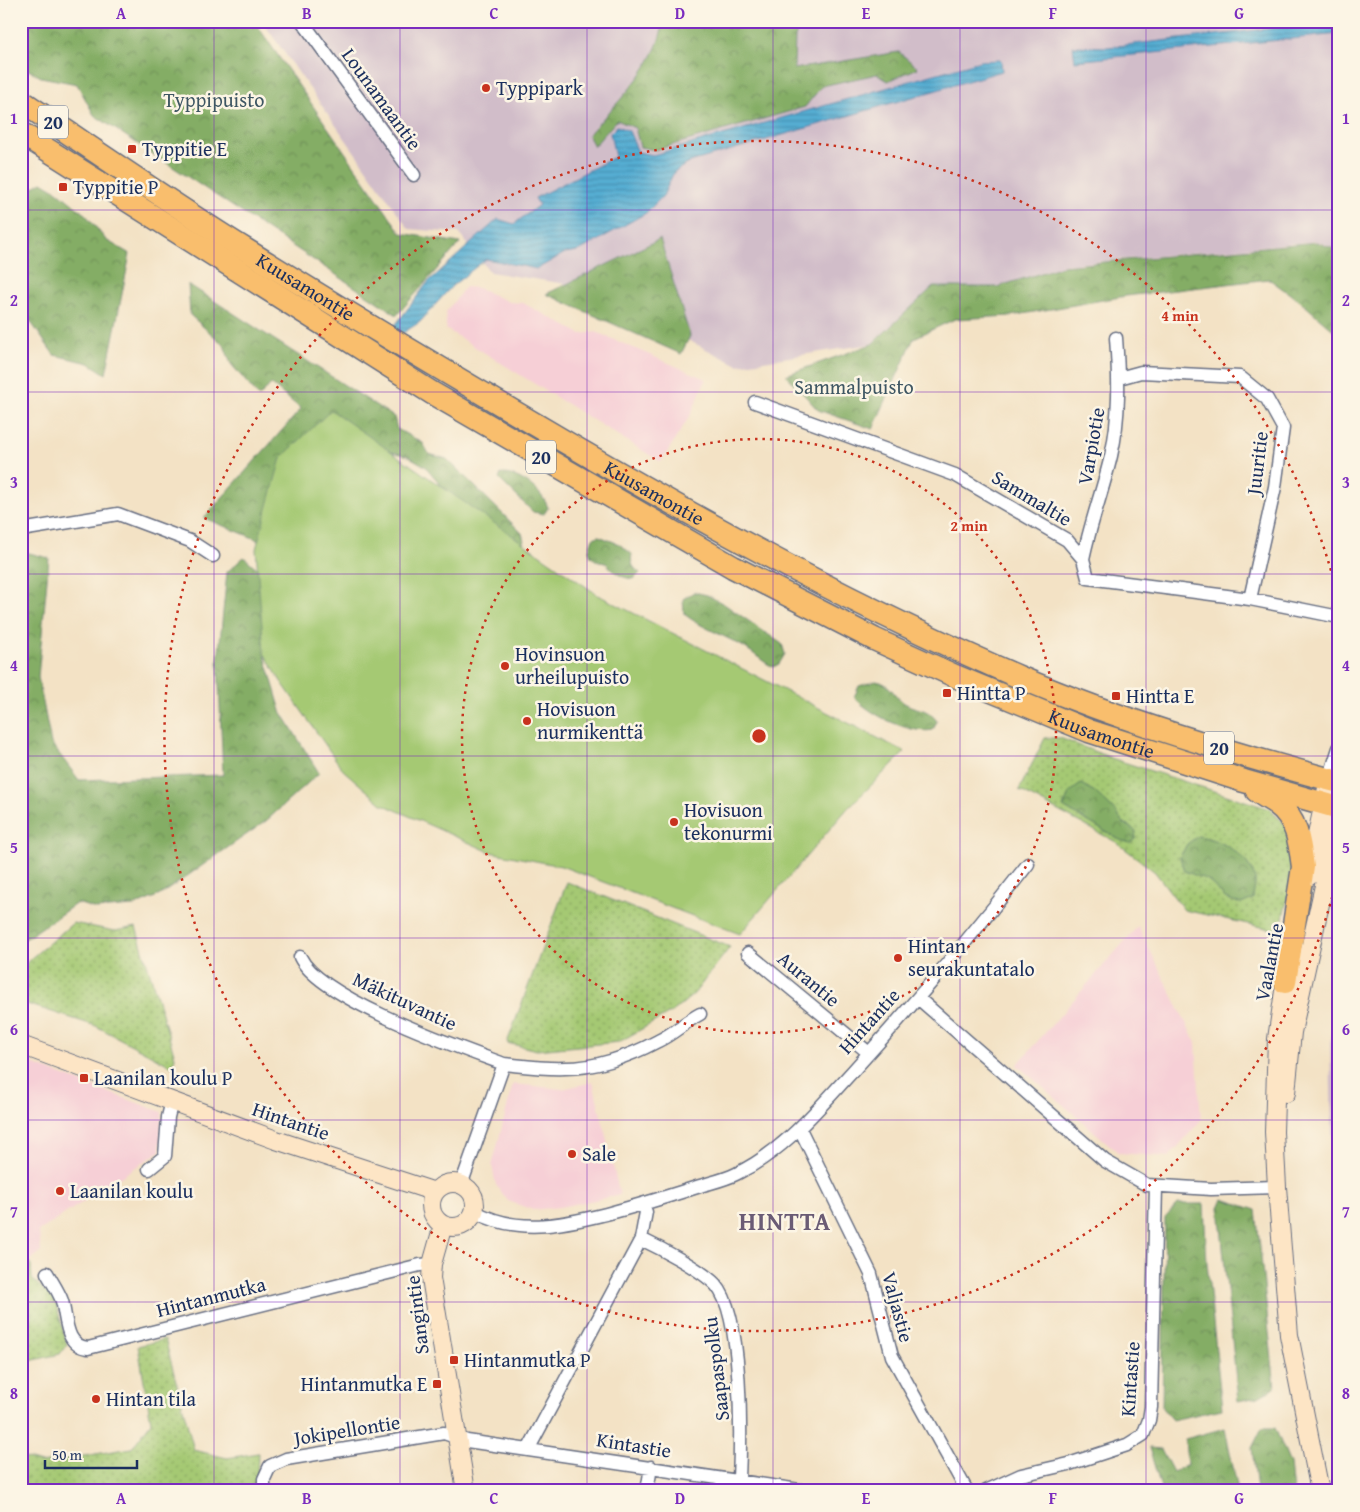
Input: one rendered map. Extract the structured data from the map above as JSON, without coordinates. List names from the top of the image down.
{
  "streets": {
    "highway": ["20", "Kuusamontie"],
    "street": [
      "Lounamaantie",
      "Varpiotie",
      "Juuritie",
      "Sammaltie",
      "Vaalantie",
      "Aurantie",
      "Mäkituvantie",
      "Hintantie",
      "Hintanmutka",
      "Valjastie",
      "Sangintie",
      "Saapaspolku",
      "Kintastie",
      "Jokipellontie"
    ]
  },
  "crossings": [
    ["Kuusamontie", "Vaalantie"],
    ["Varpiotie", "Juuritie"],
    ["Varpiotie", "Sammaltie"],
    ["Juuritie", "Sammaltie"],
    ["Vaalantie", "Hintantie"],
    ["Aurantie", "Hintantie"],
    ["Hintantie", "Valjastie"],
    ["Hintantie", "Sangintie"],
    ["Hintantie", "Kintastie"],
    ["Hintanmutka", "Sangintie"],
    ["Sangintie", "Kintastie"],
    ["Sangintie", "Jokipellontie"],
    ["Saapaspolku", "Kintastie"],
    ["Kintastie", "Jokipellontie"]
  ],
  "districts": ["HINTTA"],
  "parks": ["Typpipuisto", "Sammalpuisto"],
  "places": {
    "other": [
      "Typpipark",
      "Hovinsuon urheilupuisto",
      "Hovisuon nurmikenttä",
      "Hovisuon tekonurmi",
      "Hintan seurakuntatalo",
      "Sale",
      "Laanilan koulu",
      "Hintan tila"
    ],
    "transit": [
      "Typpitie E",
      "Typpitie P",
      "Hintta P",
      "Hintta E",
      "Laanilan koulu P",
      "Hintanmutka P",
      "Hintanmutka E"
    ]
  },
  "scale_bar": "50 m",
  "grid": {
    "columns": [
      "A",
      "B",
      "C",
      "D",
      "E",
      "F",
      "G"
    ],
    "rows": [
      "1",
      "2",
      "3",
      "4",
      "5",
      "6",
      "7",
      "8"
    ]
  },
  "rings": ["4 min", "2 min"]
}
